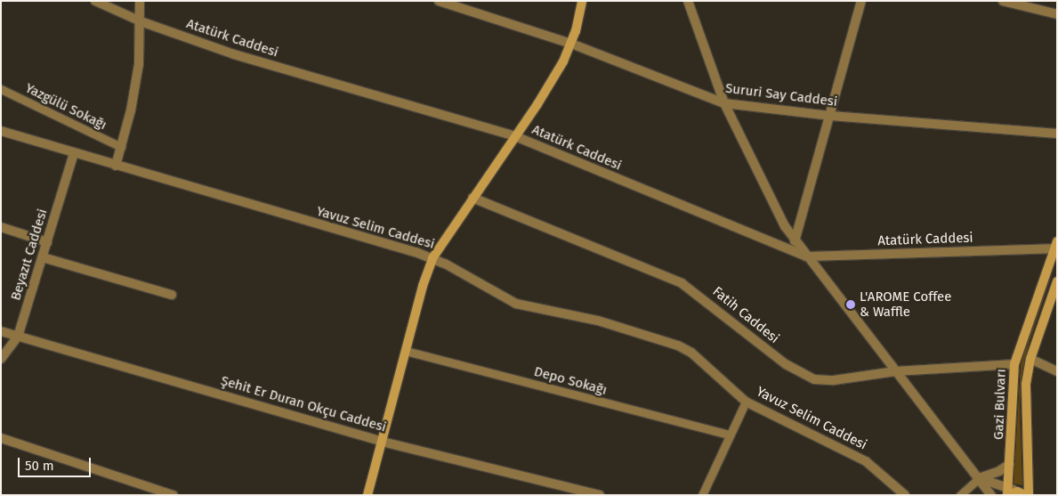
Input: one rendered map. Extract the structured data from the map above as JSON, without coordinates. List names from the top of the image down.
{
  "streets": {
    "main road": ["Gazi Bulvarı"],
    "street": [
      "Atatürk Caddesi",
      "Sururi Say Caddesi",
      "Yazgülü Sokağı",
      "Yavuz Selim Caddesi",
      "Beyazıt Caddesi",
      "Fatih Caddesi",
      "Depo Sokağı",
      "Şehit Er Duran Okçu Caddesi"
    ]
  },
  "crossings": [
    ["Atatürk Caddesi", "Gazi Bulvarı"],
    ["Yavuz Selim Caddesi", "Beyazıt Caddesi"],
    ["Beyazıt Caddesi", "Şehit Er Duran Okçu Caddesi"],
    ["Fatih Caddesi", "Gazi Bulvarı"]
  ],
  "places": ["L'AROME Coffee & Waffle"],
  "scale_bar": "50 m"
}
